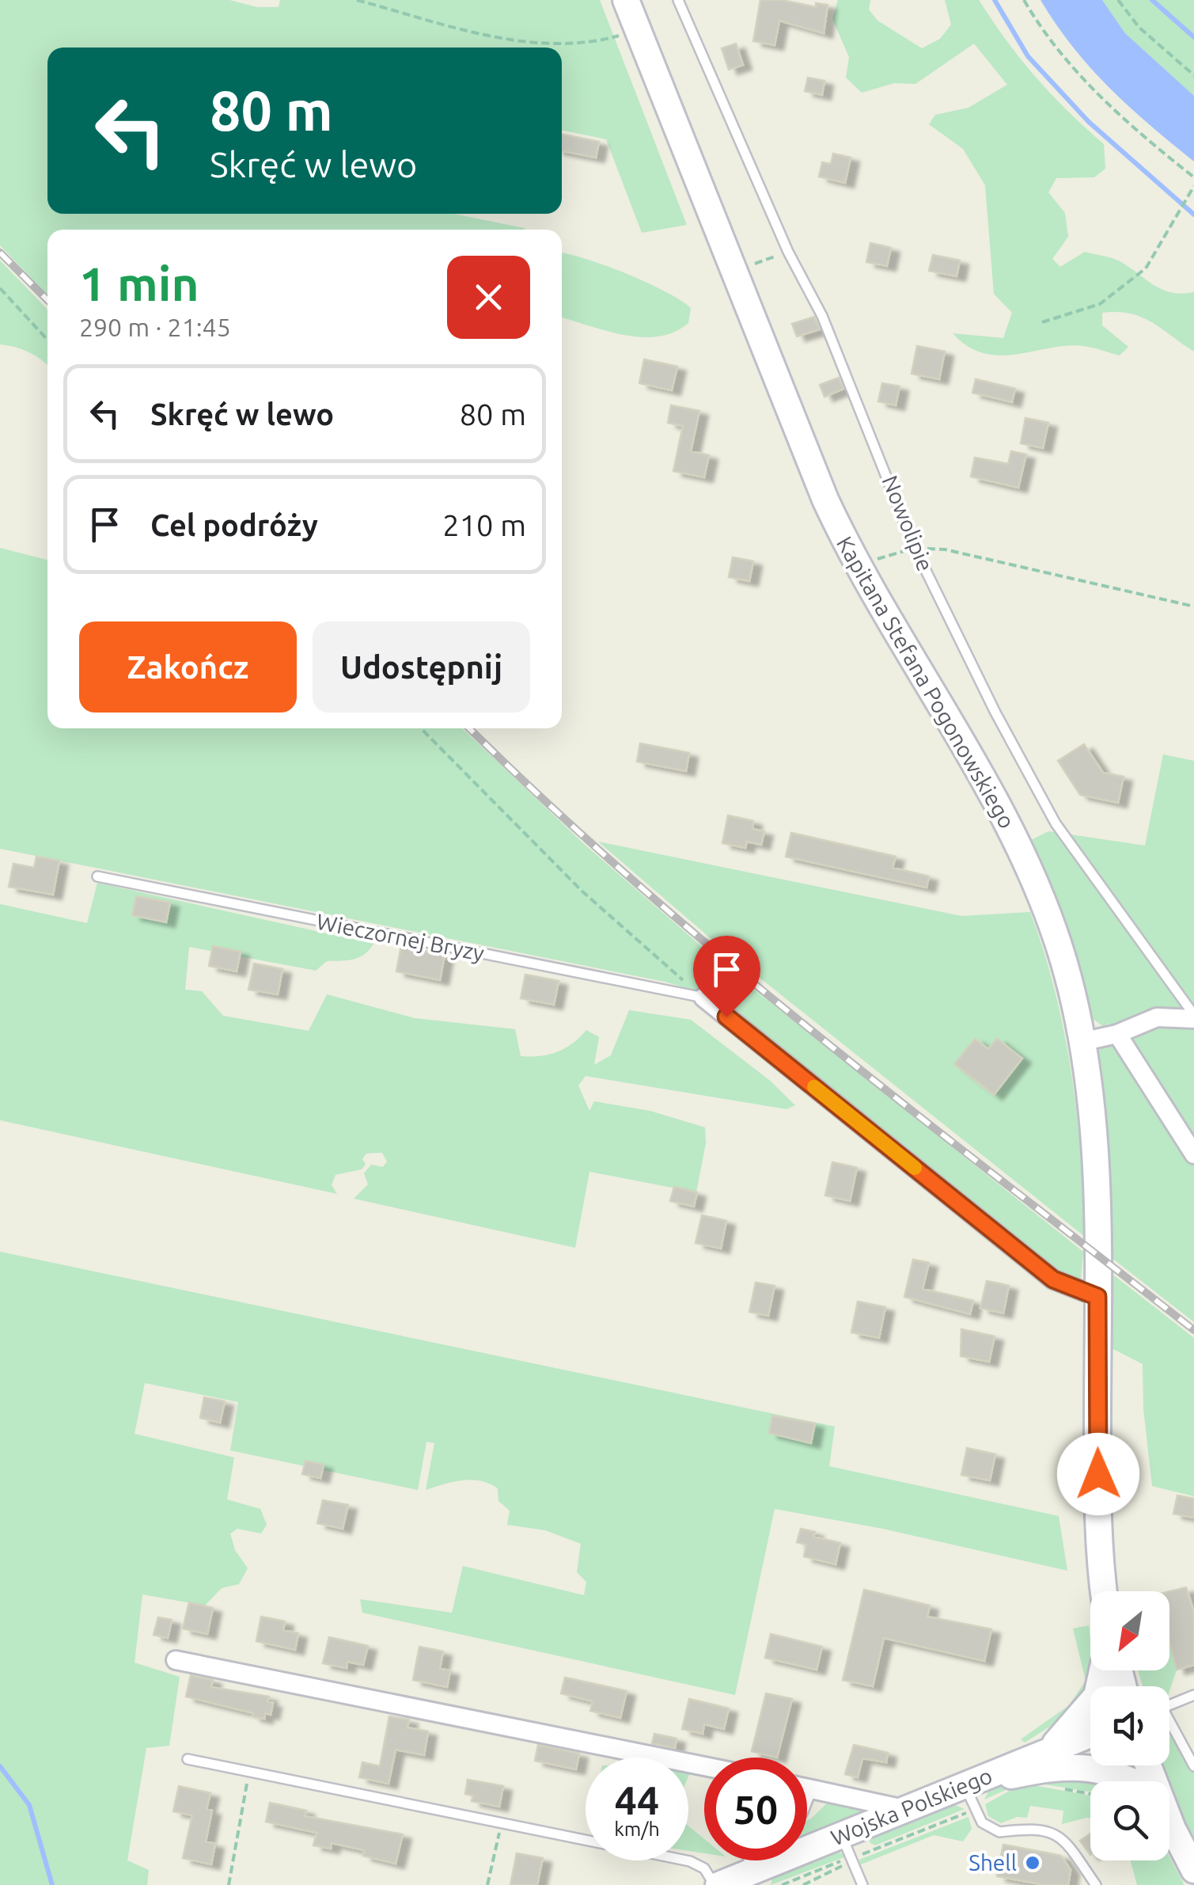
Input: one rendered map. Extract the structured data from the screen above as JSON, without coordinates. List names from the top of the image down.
{
  "streets": {
    "main road": ["Kapitana Stefana Pogonowskiego", "Wojska Polskiego"],
    "street": ["Nowolipie"],
    "lane": ["Wieczornej Bryzy"]
  },
  "crossings": [
    ["Nowolipie", "Kapitana Stefana Pogonowskiego"]
  ],
  "places": ["Shell"],
  "north": "bottom left",
  "page": {
    "turn": ["80 m", "Skręć w lewo"],
    "heading": ["1 min", "290 m · 21:45"],
    "list": [
      {
        "name": "Skręć w lewo",
        "value": "80 m"
      },
      {
        "name": "Cel podróży",
        "value": "210 m"
      }
    ],
    "buttons": ["Zakończ", "Udostępnij"],
    "speed": "44 km/h",
    "limit": "50"
  }
}
